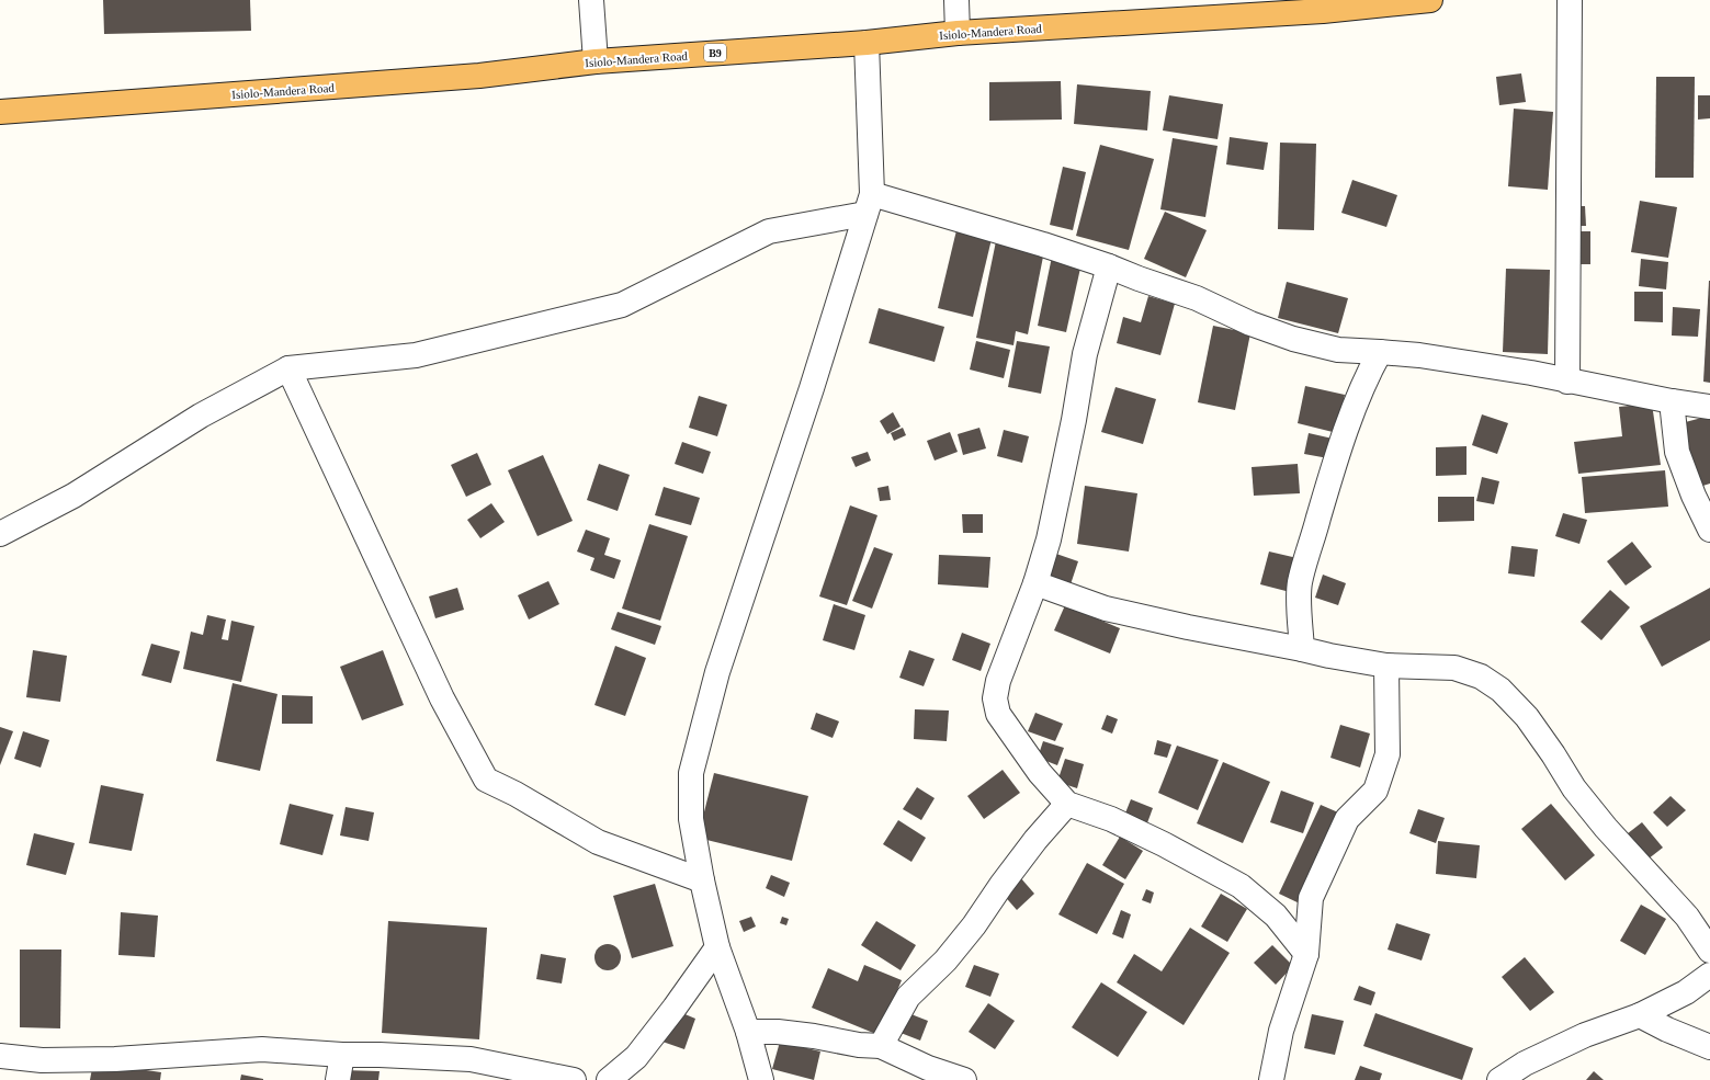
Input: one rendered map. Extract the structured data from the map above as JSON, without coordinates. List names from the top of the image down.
{
  "streets": {
    "highway": ["Isiolo-Mandera Road", "B9"]
  }
}
